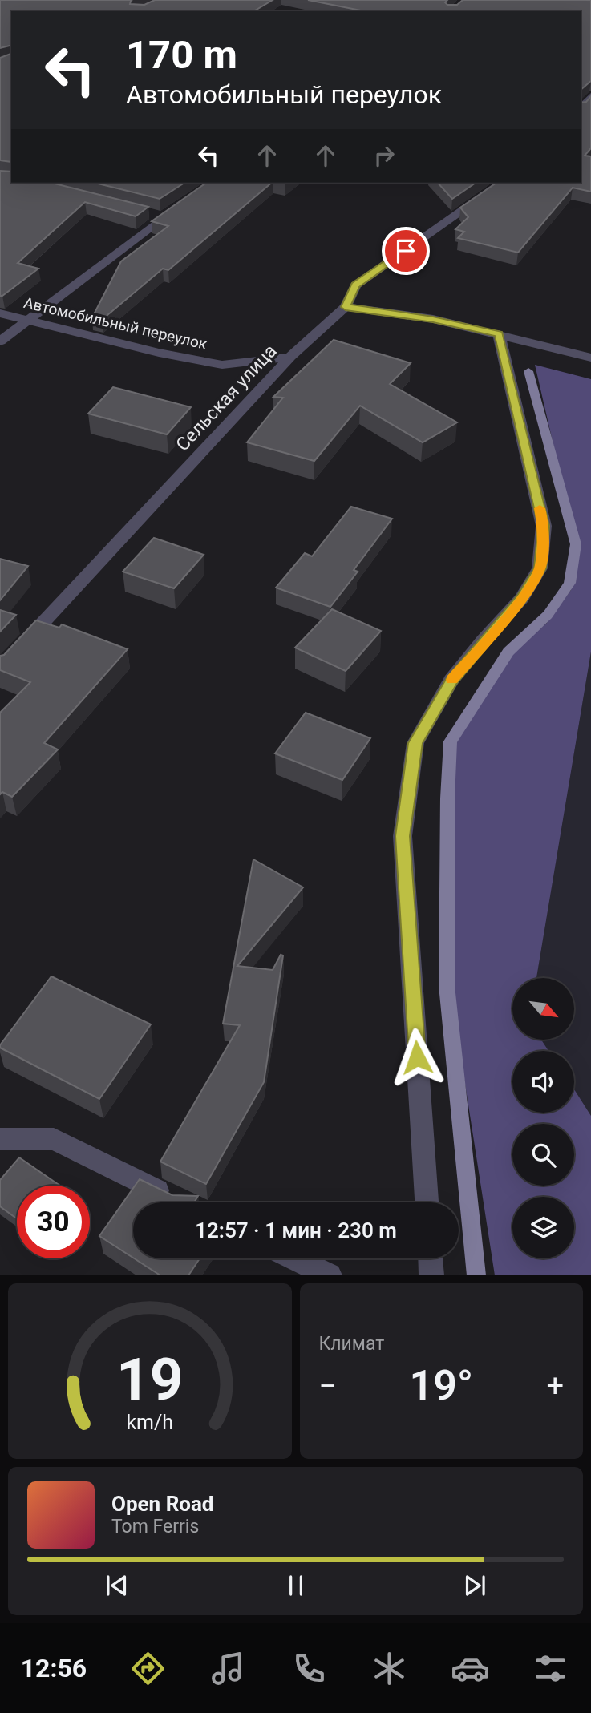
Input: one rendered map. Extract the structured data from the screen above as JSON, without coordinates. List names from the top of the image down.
{
  "streets": {
    "street": ["Автомобильный переулок", "Сельская улица"]
  },
  "crossings": [
    ["Автомобильный переулок", "Сельская улица"]
  ],
  "north": "bottom right",
  "page": {
    "turn": ["170 m", "Автомобильный переулок"],
    "limit": "30",
    "trip": "12:57 · 1 мин · 230 m",
    "tile": "Климат",
    "heat": ["−", "19°", "+"],
    "song": ["Open Road", "Tom Ferris"],
    "tabs": "12:56",
    "gauge": ["19", "km/h"]
  }
}
